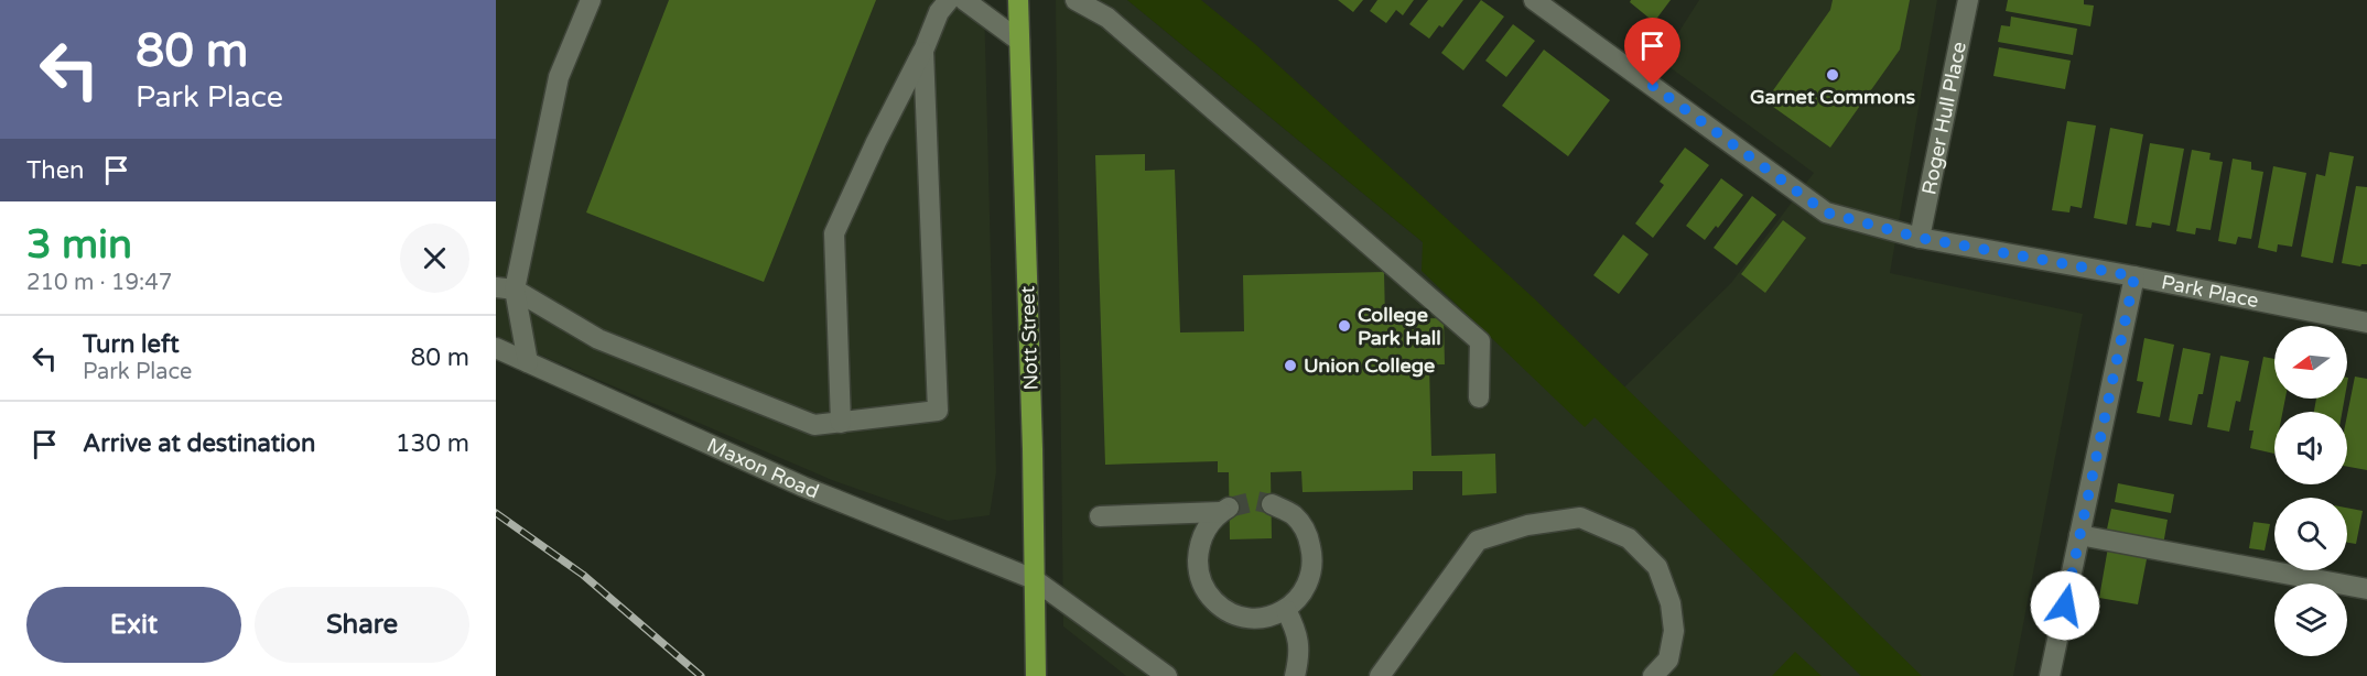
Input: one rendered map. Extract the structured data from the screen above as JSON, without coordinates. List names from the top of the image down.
{
  "streets": {
    "main road": ["Nott Street"],
    "street": ["Roger Hull Place", "Park Place", "Maxon Road"]
  },
  "crossings": [
    ["Roger Hull Place", "Park Place"],
    ["Nott Street", "Maxon Road"]
  ],
  "places": ["Garnet Commons", "College Park Hall", "Union College"],
  "north": "left",
  "page": {
    "turn": ["80 m", "Park Place"],
    "then": "Then",
    "heading": ["3 min", "210 m · 19:47"],
    "list": [
      {
        "name": "Turn left",
        "note": "Park Place",
        "value": "80 m"
      },
      {
        "name": "Arrive at destination",
        "value": "130 m"
      }
    ],
    "buttons": ["Exit", "Share"]
  }
}
